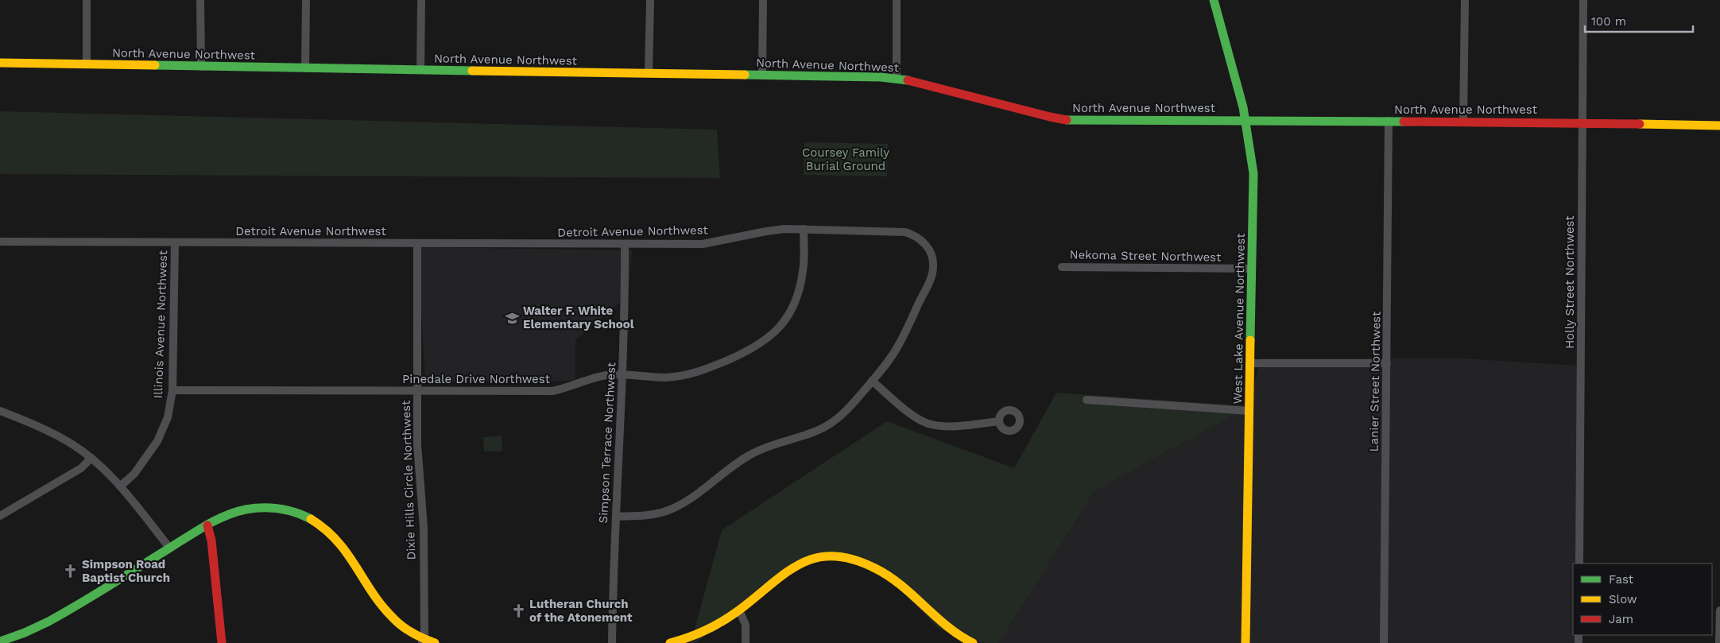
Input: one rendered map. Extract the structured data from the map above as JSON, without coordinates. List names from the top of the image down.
{
  "streets": {
    "street": [
      "North Avenue Northwest",
      "Detroit Avenue Northwest",
      "Nekoma Street Northwest",
      "Holly Street Northwest",
      "West Lake Avenue Northwest",
      "Illinois Avenue Northwest",
      "Pinedale Drive Northwest",
      "Lanier Street Northwest",
      "Simpson Terrace Northwest",
      "Dixie Hills Circle Northwest"
    ]
  },
  "crossings": [
    ["North Avenue Northwest", "Holly Street Northwest"],
    ["North Avenue Northwest", "West Lake Avenue Northwest"],
    ["North Avenue Northwest", "Lanier Street Northwest"],
    ["Detroit Avenue Northwest", "Illinois Avenue Northwest"],
    ["Detroit Avenue Northwest", "Pinedale Drive Northwest"],
    ["Detroit Avenue Northwest", "Simpson Terrace Northwest"],
    ["Detroit Avenue Northwest", "Dixie Hills Circle Northwest"],
    ["Nekoma Street Northwest", "West Lake Avenue Northwest"],
    ["Illinois Avenue Northwest", "Pinedale Drive Northwest"],
    ["Pinedale Drive Northwest", "Simpson Terrace Northwest"],
    ["Pinedale Drive Northwest", "Dixie Hills Circle Northwest"]
  ],
  "parks": ["Coursey Family Burial Ground"],
  "places": {
    "school or university": ["Walter F. White Elementary School"],
    "church": ["Simpson Road Baptist Church", "Lutheran Church of the Atonement"]
  },
  "legend": ["Fast", "Slow", "Jam"],
  "scale_bar": "100 m"
}
